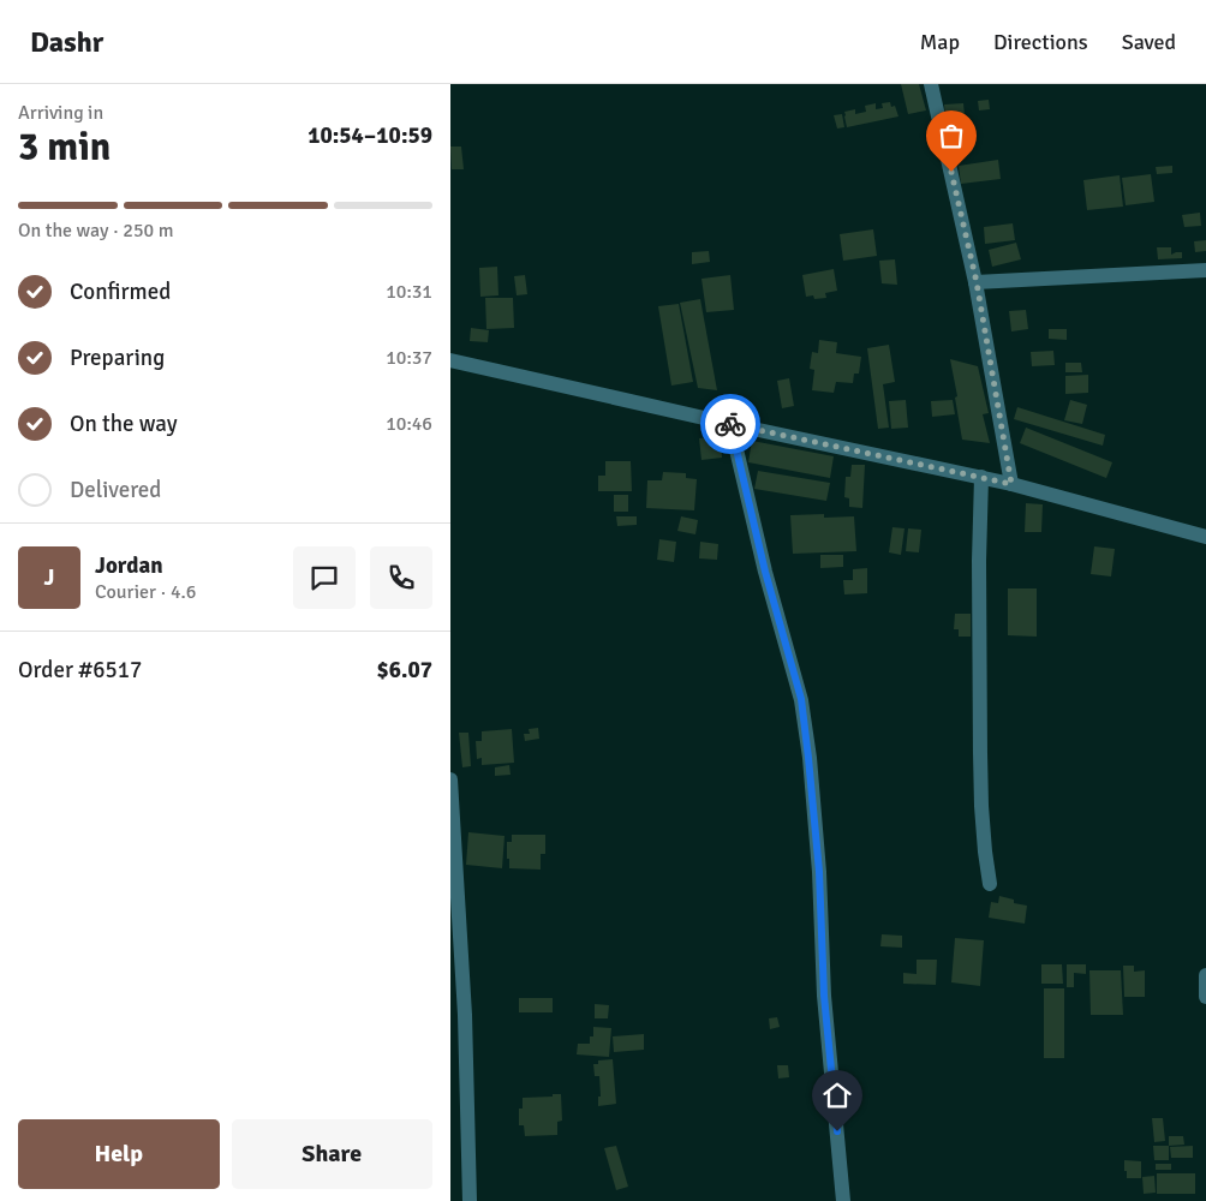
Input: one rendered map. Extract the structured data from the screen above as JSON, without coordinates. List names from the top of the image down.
{
  "page": {
    "header": "Dashr",
    "nav": ["Map", "Directions", "Saved"],
    "heading": ["3 min", "Arriving in", "10:54–10:59"],
    "panel": [
      "Jordan",
      "Courier · 4.6",
      "Order #6517",
      "$6.07"
    ],
    "bar": "On the way · 250 m",
    "list": [
      ["Confirmed", "10:31"],
      ["Preparing", "10:37"],
      ["On the way", "10:46"],
      "Delivered"
    ],
    "round": "J",
    "buttons": ["Help", "Share"]
  }
}
